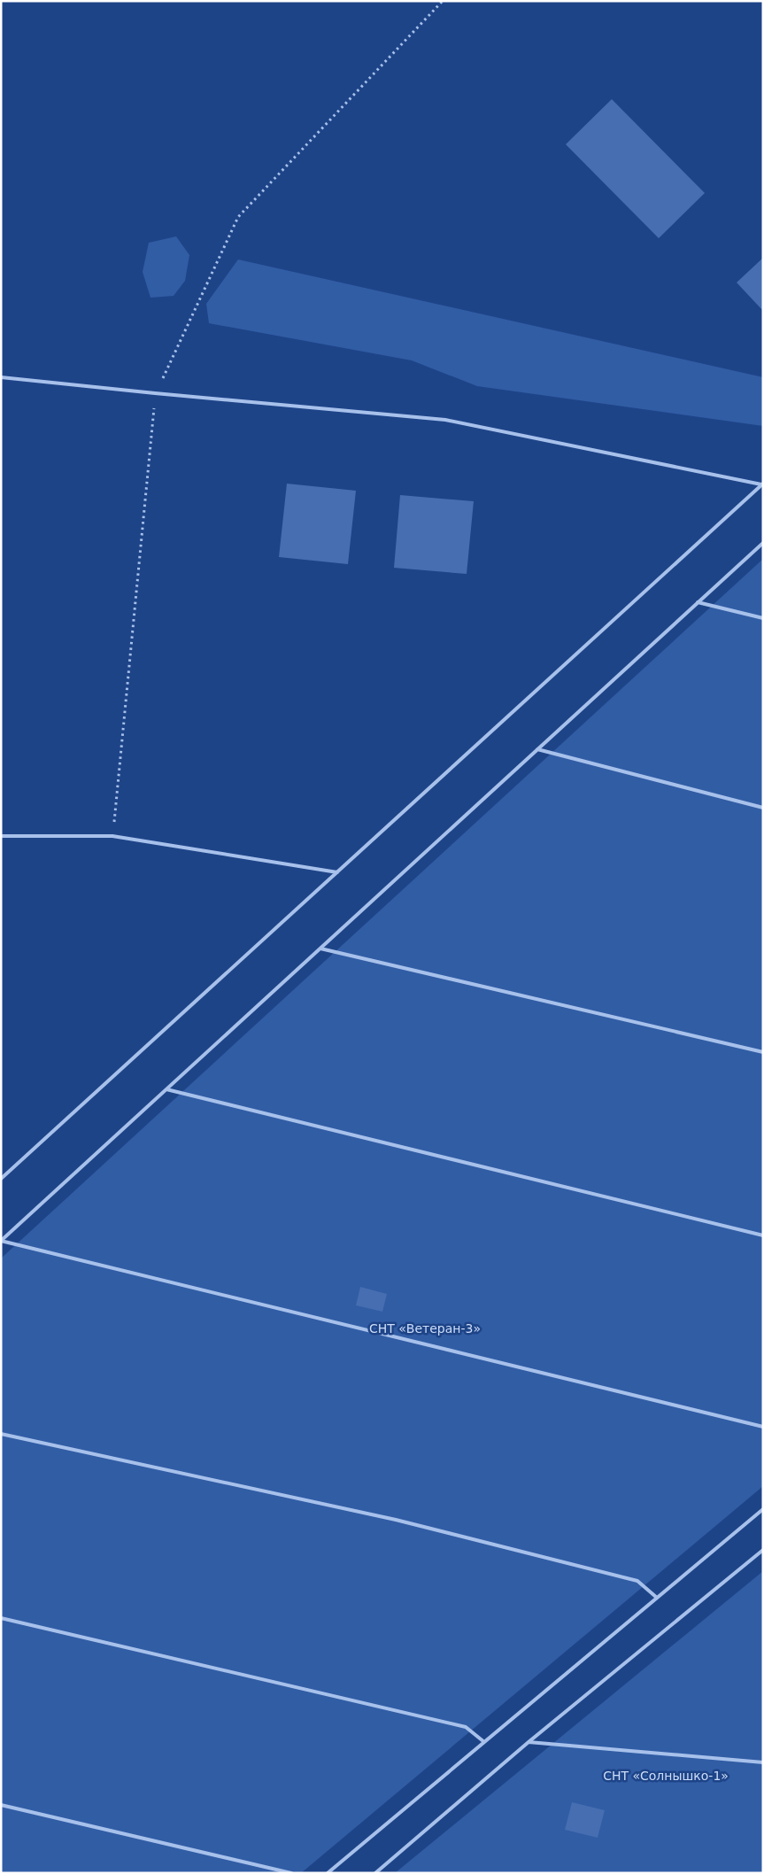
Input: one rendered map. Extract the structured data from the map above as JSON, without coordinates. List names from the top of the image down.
{
  "parks": ["СНТ «Ветеран-3»", "СНТ «Солнышко-1»"]
}
